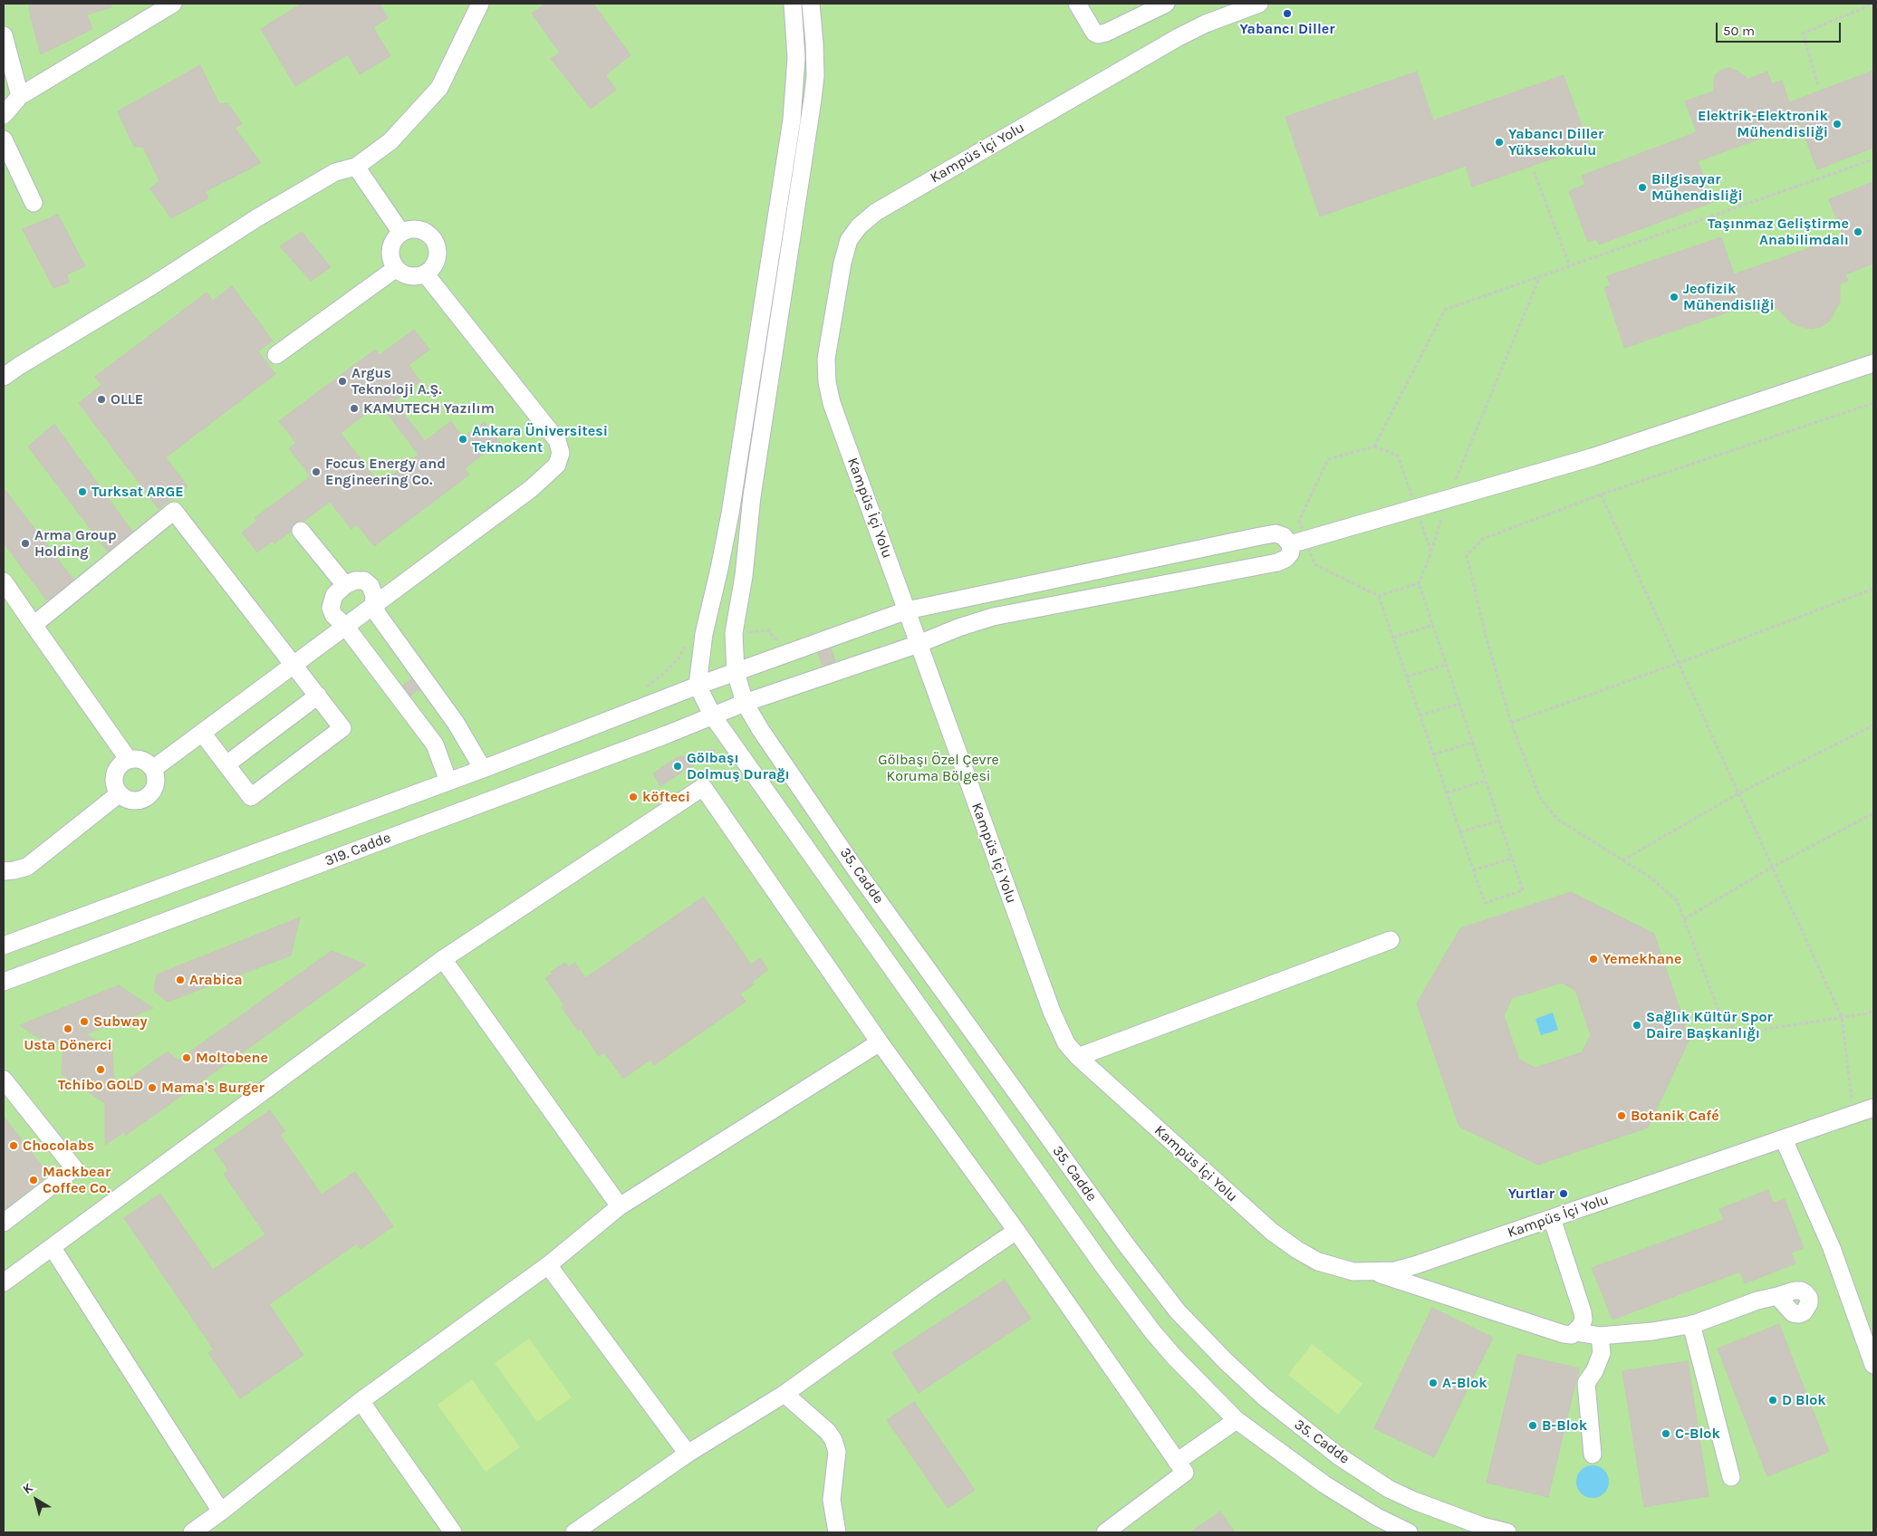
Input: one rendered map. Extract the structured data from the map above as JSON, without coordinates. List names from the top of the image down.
{
  "streets": {
    "street": ["Kampüs İçi Yolu", "319. Cadde", "35. Cadde"]
  },
  "crossings": [
    ["Kampüs İçi Yolu", "319. Cadde"],
    ["319. Cadde", "35. Cadde"]
  ],
  "parks": ["Gölbaşı Özel Çevre Koruma Bölgesi"],
  "places": [
    "Yabancı Diller",
    "Elektrik-Elektronik Mühendisliği",
    "Yabancı Diller Yüksekokulu",
    "Bilgisayar Mühendisliği",
    "Taşınmaz Geliştirme Anabilimdalı",
    "Jeofizik Mühendisliği",
    "Argus Teknoloji A.Ş.",
    "OLLE",
    "KAMUTECH Yazılım",
    "Ankara Üniversitesi Teknokent",
    "Focus Energy and Engineering Co.",
    "Turksat ARGE",
    "Arma Group Holding",
    "Gölbaşı Dolmuş Durağı",
    "köfteci",
    "Yemekhane",
    "Arabica",
    "Subway",
    "Sağlık Kültür Spor Daire Başkanlığı",
    "Usta Dönerci",
    "Moltobene",
    "Tchibo GOLD",
    "Mama's Burger",
    "Botanik Café",
    "Chocolabs",
    "Mackbear Coffee Co.",
    "Yurtlar",
    "A-Blok",
    "D Blok",
    "B-Blok",
    "C-Blok"
  ],
  "scale_bar": "50 m",
  "north": "top left"
}
